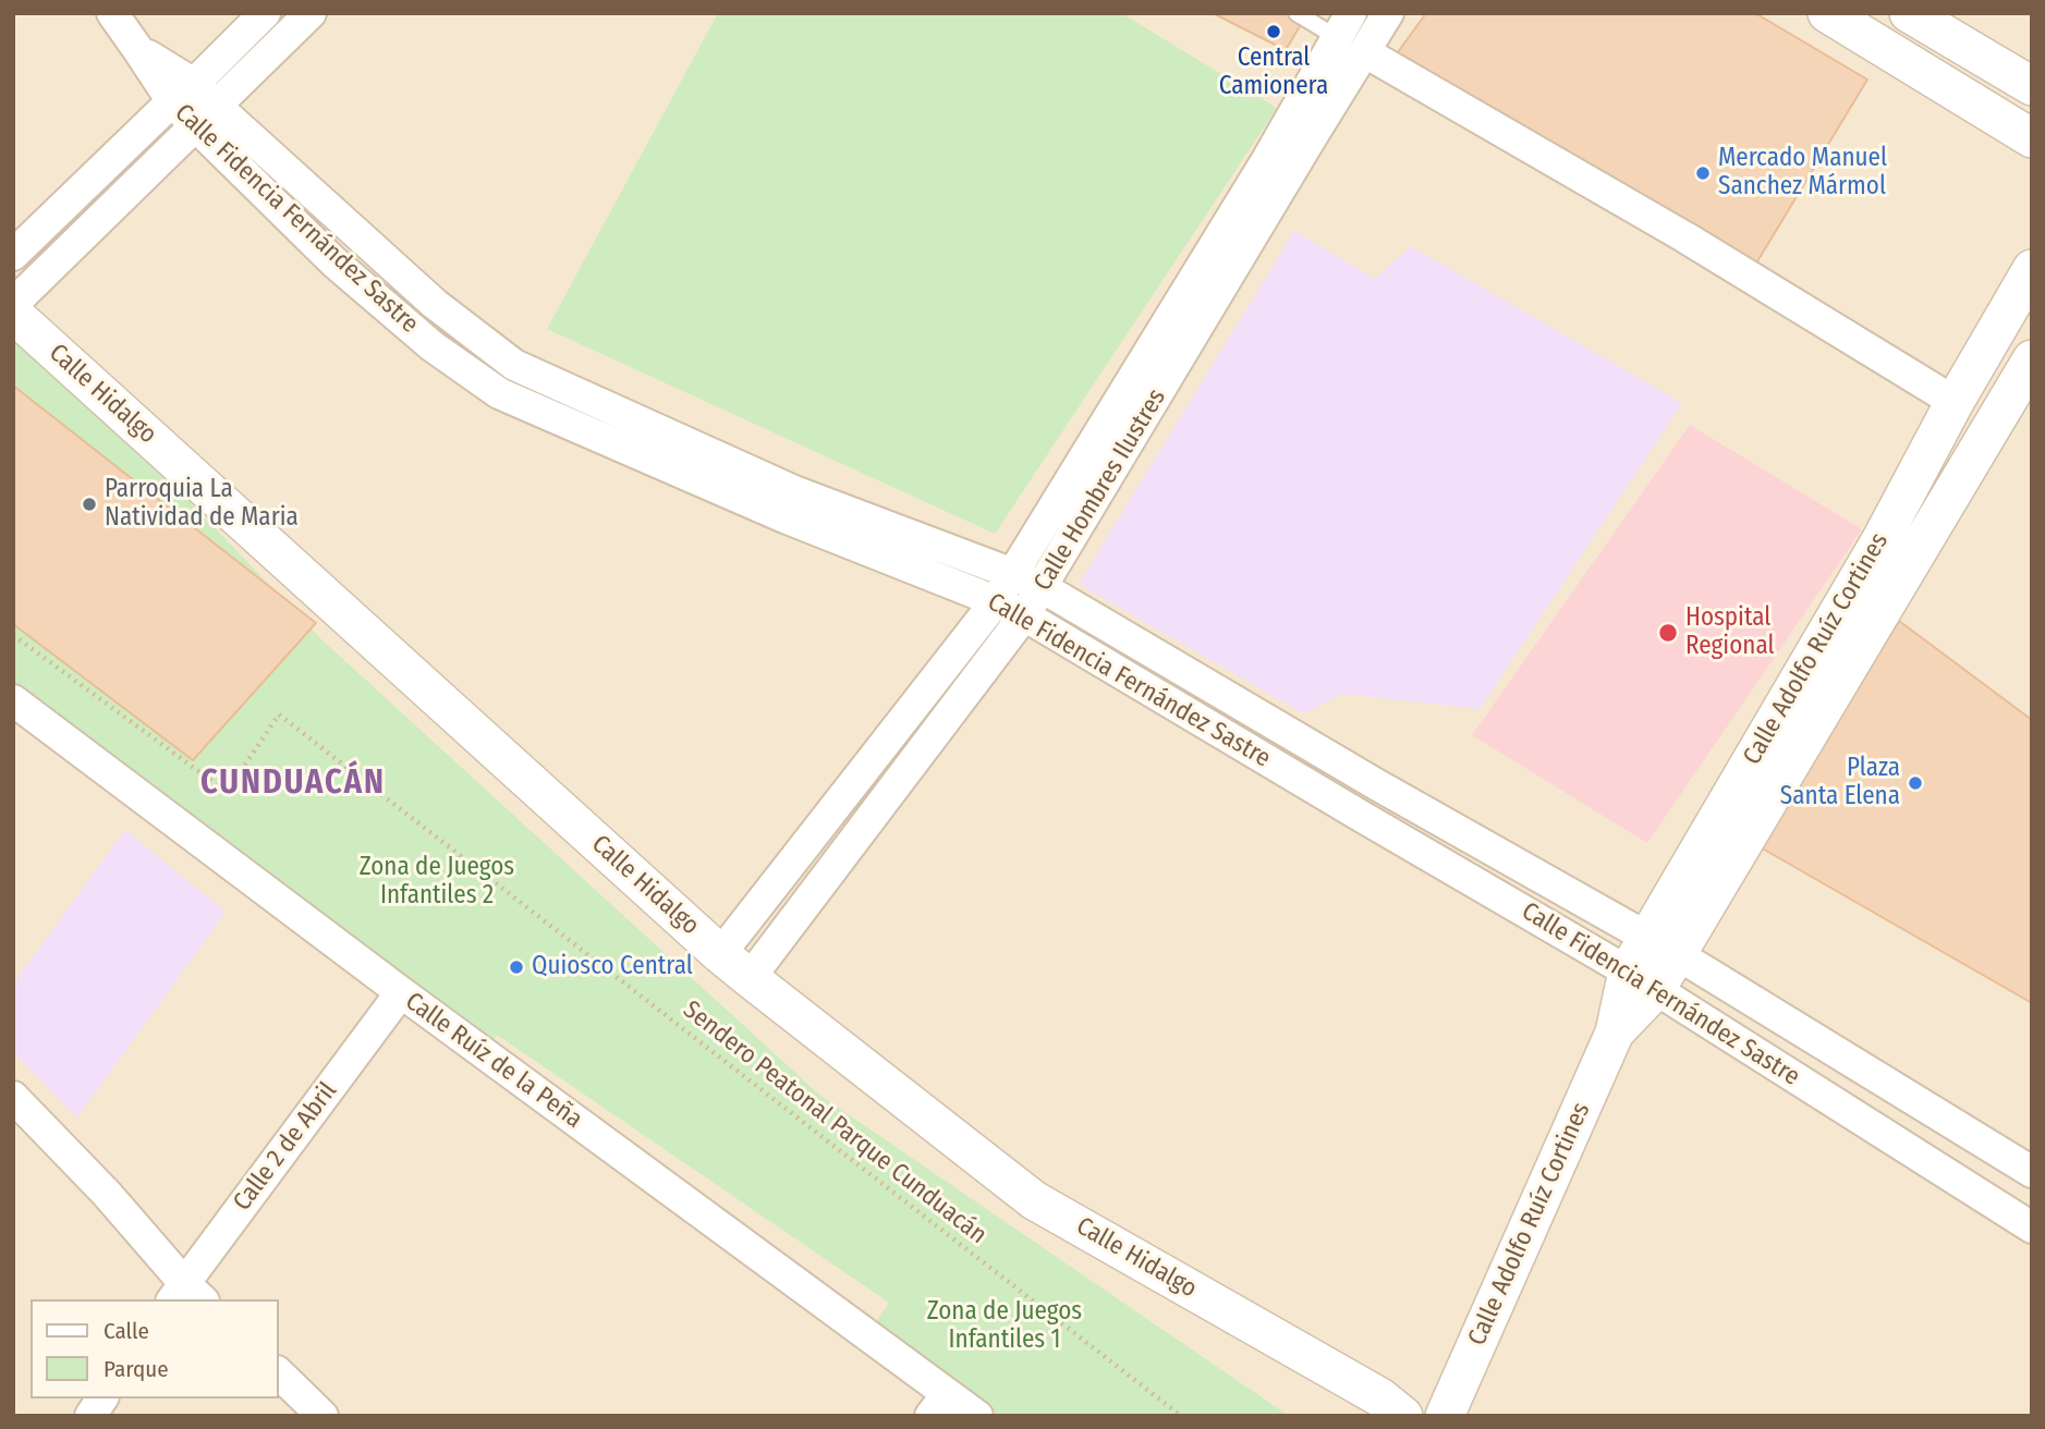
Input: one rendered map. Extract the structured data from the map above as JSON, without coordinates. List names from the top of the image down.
{
  "streets": {
    "street": [
      "Calle Fidencia Fernández Sastre",
      "Calle Hidalgo",
      "Calle Hombres Ilustres",
      "Calle Adolfo Ruíz Cortines",
      "Calle Ruíz de la Peña",
      "Calle 2 de Abril"
    ],
    "path": ["Sendero Peatonal Parque Cunduacán"]
  },
  "crossings": [
    ["Calle Fidencia Fernández Sastre", "Calle Hombres Ilustres"],
    ["Calle Fidencia Fernández Sastre", "Calle Adolfo Ruíz Cortines"],
    ["Calle Hidalgo", "Calle Hombres Ilustres"],
    ["Calle Hidalgo", "Calle Adolfo Ruíz Cortines"],
    ["Calle Ruíz de la Peña", "Calle 2 de Abril"]
  ],
  "districts": ["CUNDUACÁN"],
  "parks": ["Zona de Juegos Infantiles 2", "Zona de Juegos Infantiles 1"],
  "places": [
    "Central Camionera",
    "Mercado Manuel Sanchez Mármol",
    "Parroquia La Natividad de Maria",
    "Hospital Regional",
    "Plaza Santa Elena",
    "Quiosco Central"
  ],
  "legend": ["Calle", "Parque"]
}
